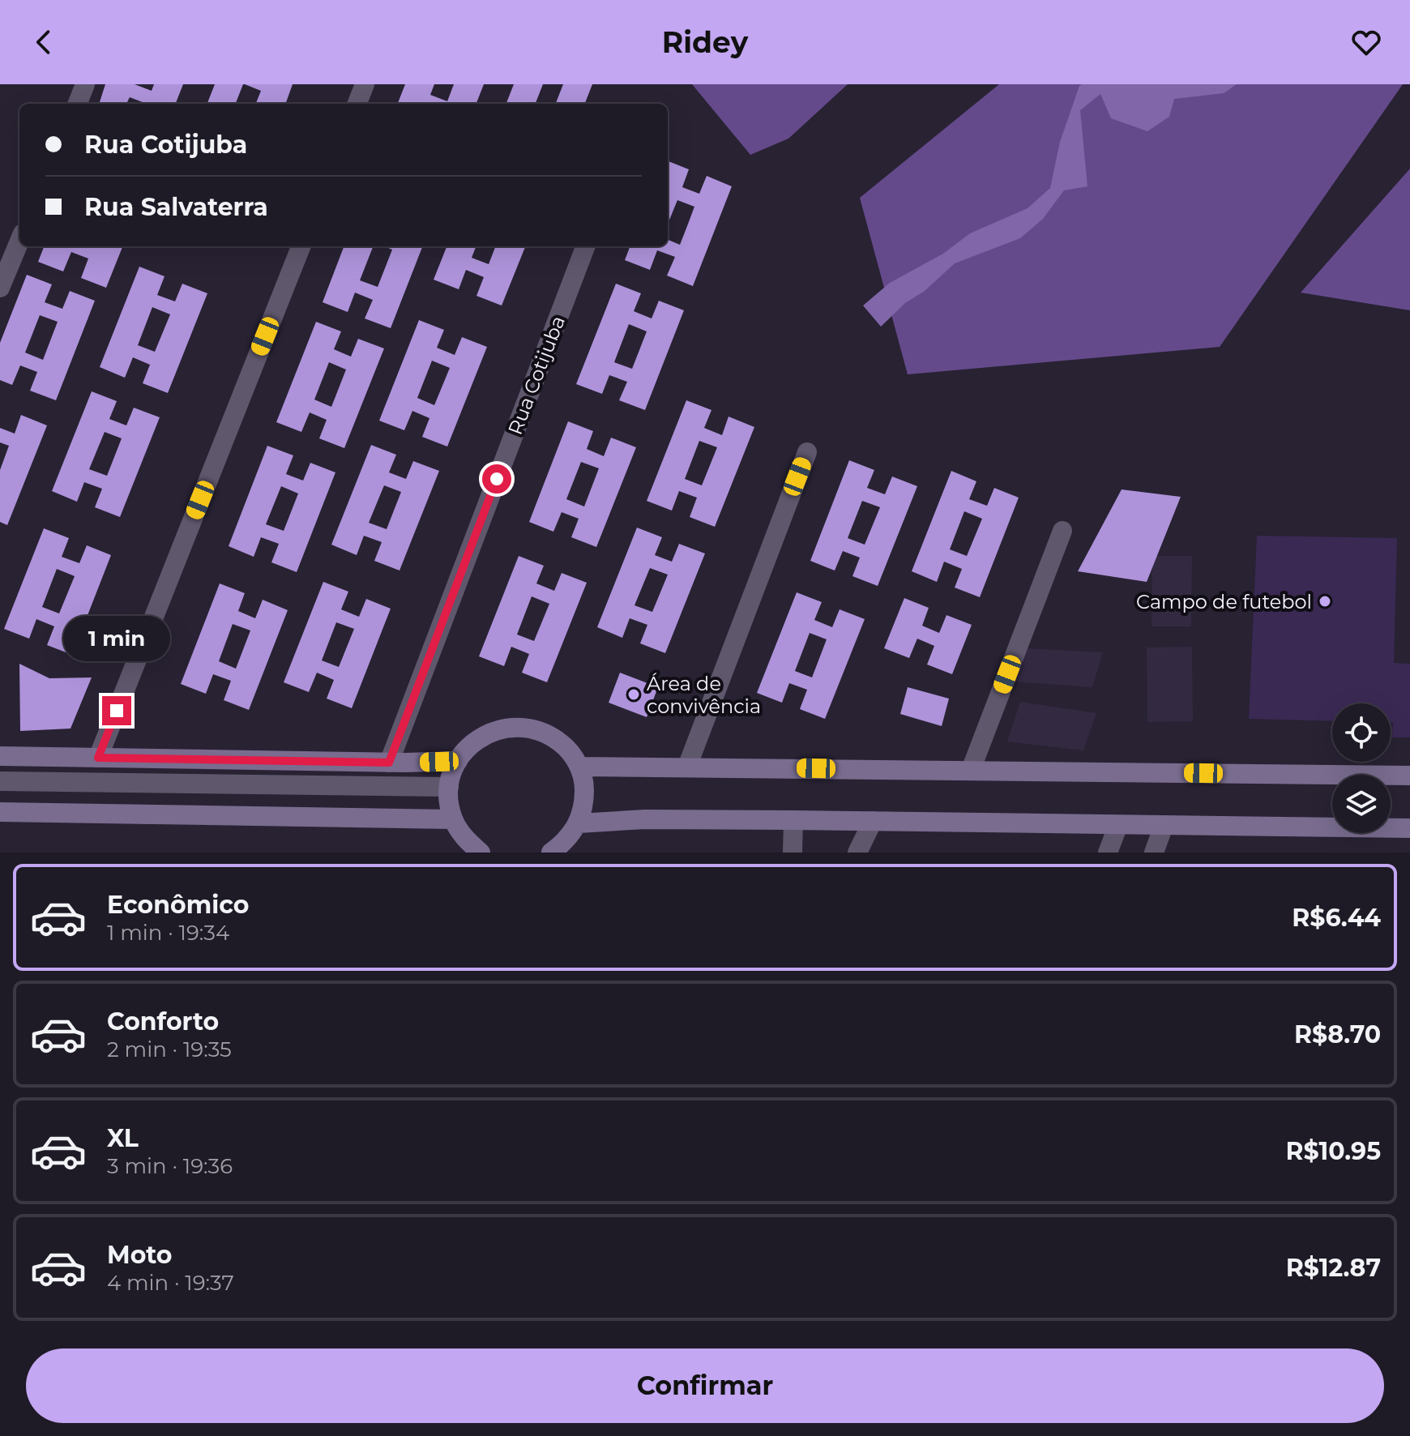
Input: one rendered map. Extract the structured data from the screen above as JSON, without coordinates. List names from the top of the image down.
{
  "streets": {
    "street": ["Rua Cotijuba"]
  },
  "places": ["Campo de futebol", "Área de convivência"],
  "page": {
    "header": "Ridey",
    "banner": ["Rua Cotijuba", "Rua Salvaterra"],
    "bubble": "1 min",
    "list": [
      {
        "name": "Econômico",
        "note": "1 min · 19:34",
        "value": "R$6.44"
      },
      {
        "name": "Conforto",
        "note": "2 min · 19:35",
        "value": "R$8.70"
      },
      {
        "name": "XL",
        "note": "3 min · 19:36",
        "value": "R$10.95"
      },
      {
        "name": "Moto",
        "note": "4 min · 19:37",
        "value": "R$12.87"
      }
    ],
    "buttons": "Confirmar"
  }
}
